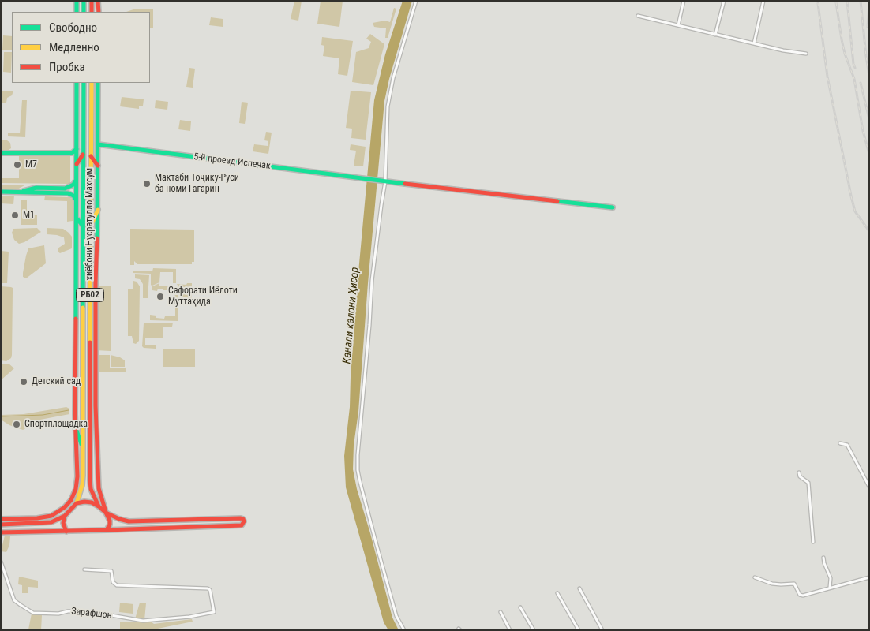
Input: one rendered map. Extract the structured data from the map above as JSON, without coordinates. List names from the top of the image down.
{
  "streets": {
    "main road": ["5-й проезд Испечак", "хиёбони Нусратулло Махсум", "РБ02"],
    "street": ["Зарафшон"]
  },
  "water": ["Канали калони Ҳисор"],
  "places": [
    "М7",
    "Мактаби Тоҷику-Русӣ ба номи Гагарин",
    "М1",
    "Сафорати Иёлоти Муттаҳида",
    "Детский сад",
    "Спортплощадка"
  ],
  "legend": ["Свободно", "Медленно", "Пробка"]
}
